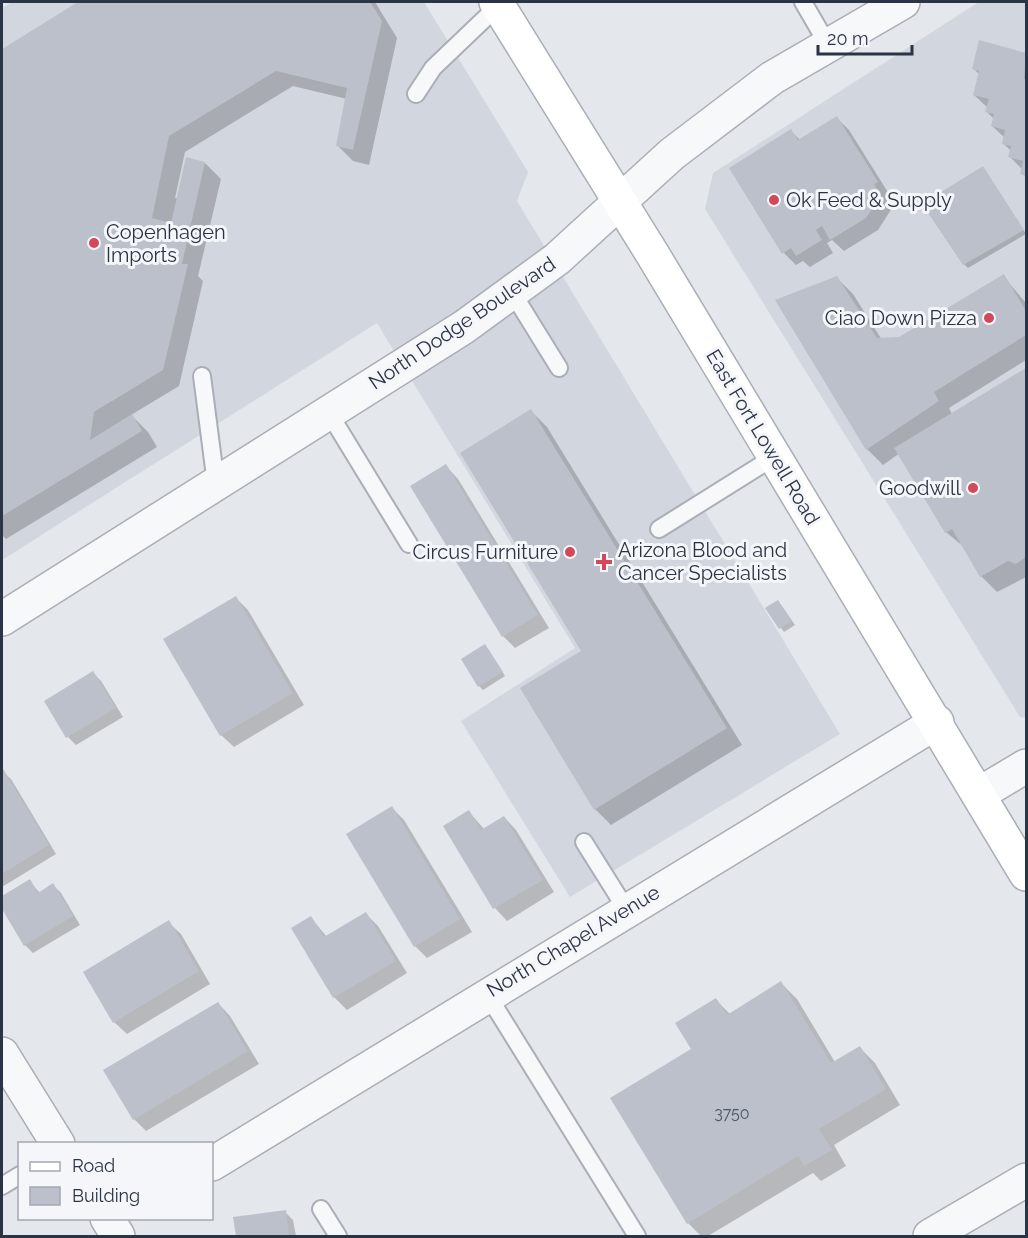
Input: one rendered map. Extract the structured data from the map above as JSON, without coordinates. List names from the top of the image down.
{
  "streets": {
    "main road": ["East Fort Lowell Road"],
    "street": ["North Dodge Boulevard", "North Chapel Avenue"]
  },
  "crossings": [
    ["North Dodge Boulevard", "East Fort Lowell Road"],
    ["East Fort Lowell Road", "North Chapel Avenue"]
  ],
  "places": {
    "other": [
      "Ok Feed & Supply",
      "Copenhagen Imports",
      "Ciao Down Pizza",
      "Goodwill",
      "Circus Furniture"
    ],
    "health": ["Arizona Blood and Cancer Specialists"]
  },
  "house_numbers": ["3750"],
  "legend": ["Road", "Building"],
  "scale_bar": "20 m"
}
